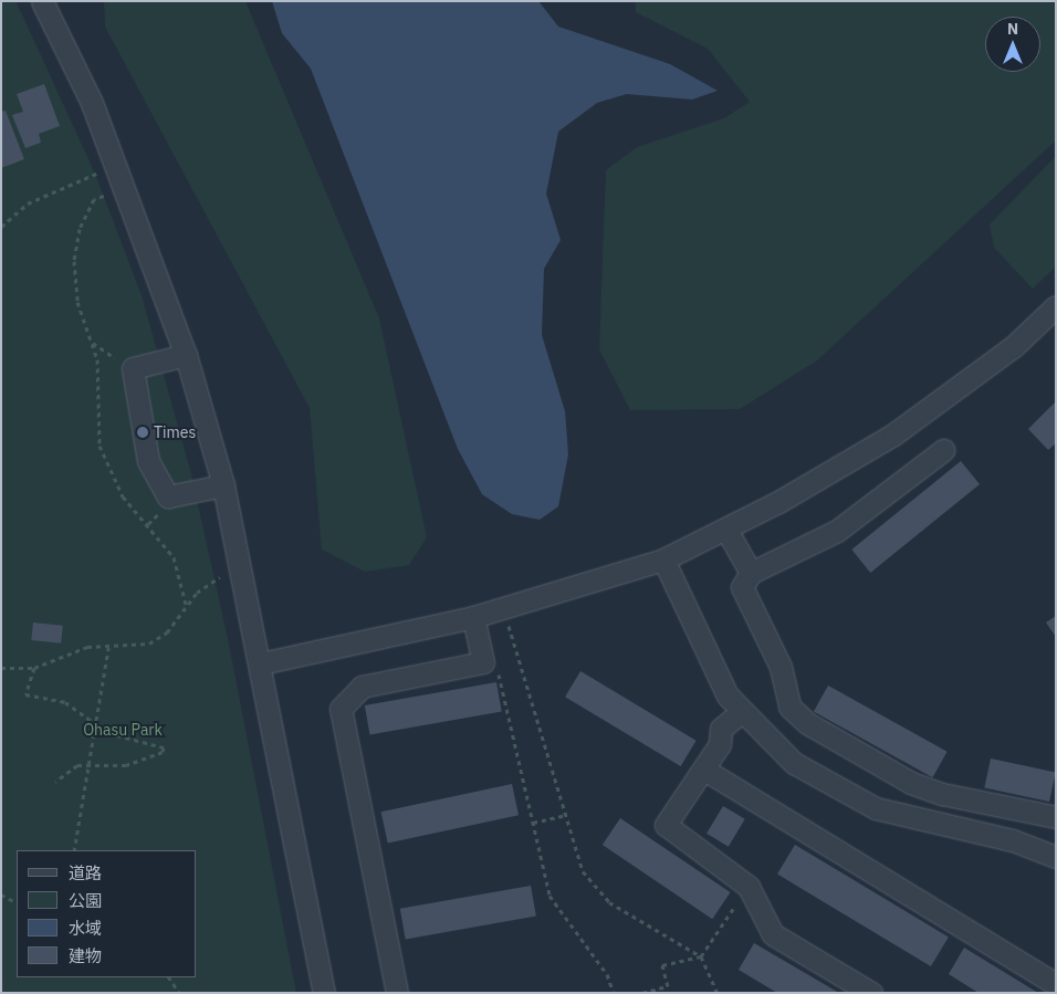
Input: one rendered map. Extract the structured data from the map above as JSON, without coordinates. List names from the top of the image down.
{
  "parks": ["Ohasu Park"],
  "places": ["Times"],
  "legend": [
    "道路",
    "公園",
    "水域",
    "建物"
  ],
  "north": "top"
}
